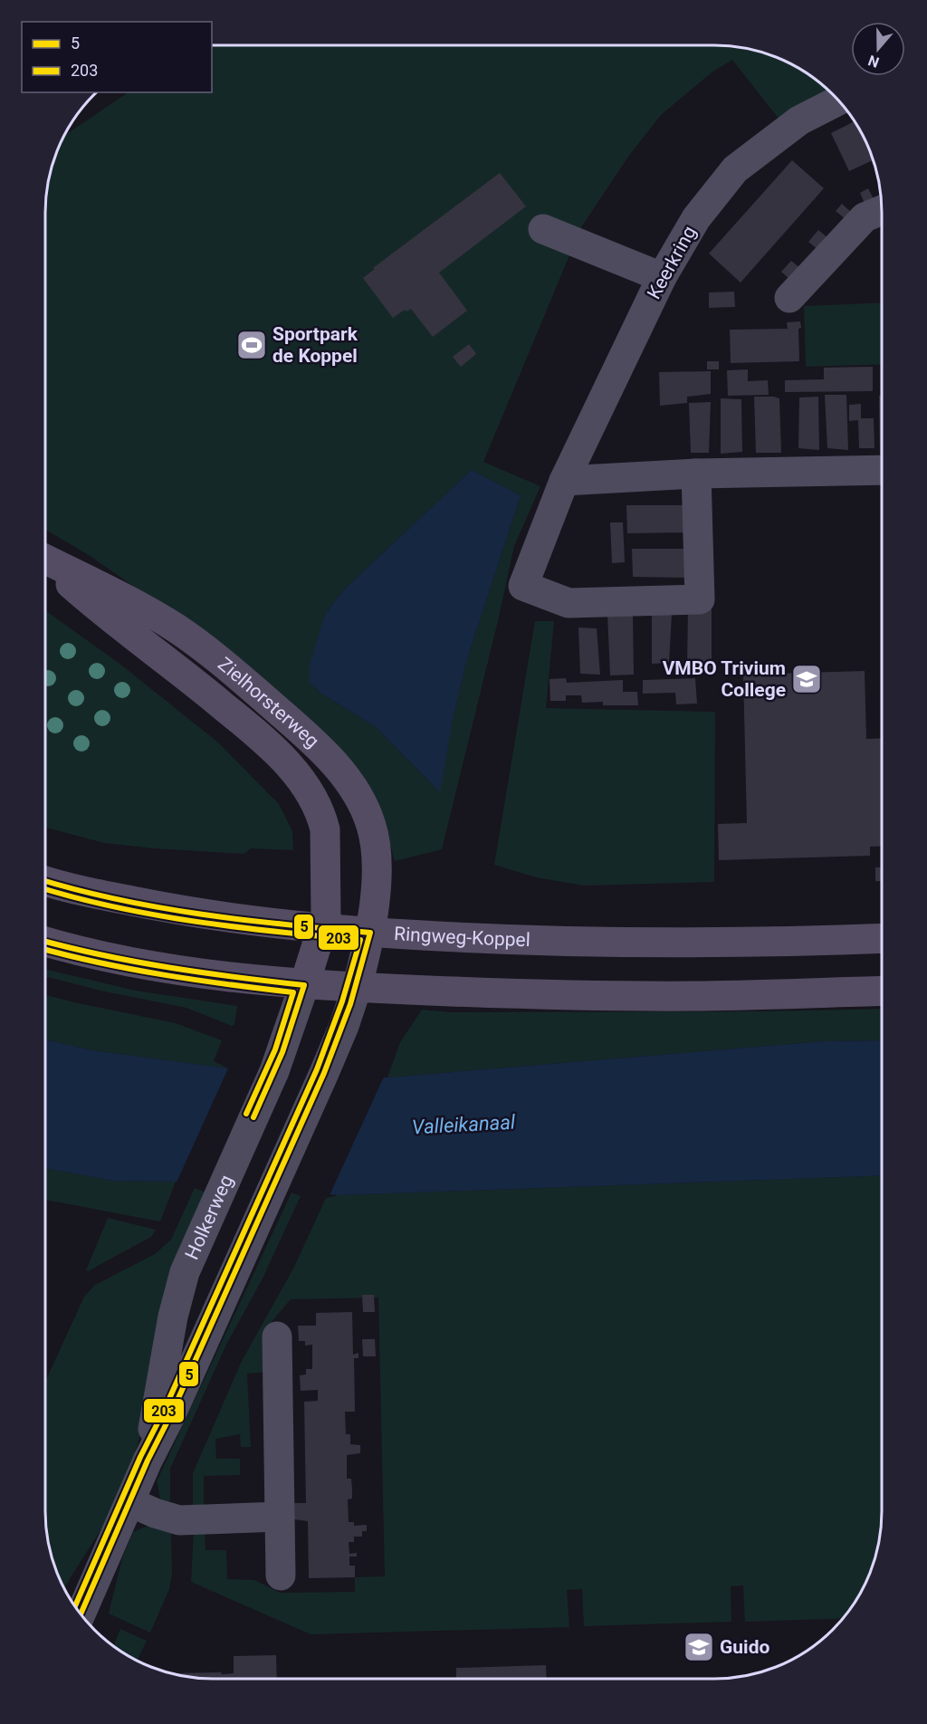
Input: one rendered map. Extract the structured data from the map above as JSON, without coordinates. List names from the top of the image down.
{
  "streets": {
    "main road": ["Zielhorsterweg", "Ringweg-Koppel"],
    "street": ["Keerkring", "Holkerweg"]
  },
  "crossings": [
    ["Zielhorsterweg", "Ringweg-Koppel"],
    ["Zielhorsterweg", "Holkerweg"]
  ],
  "water": ["Valleikanaal"],
  "places": {
    "sports": ["Sportpark de Koppel"],
    "school or university": ["VMBO Trivium College", "Guido"]
  },
  "lines": ["transit line 5", "transit line 203"],
  "legend": ["5", "203"],
  "north": "bottom"
}
